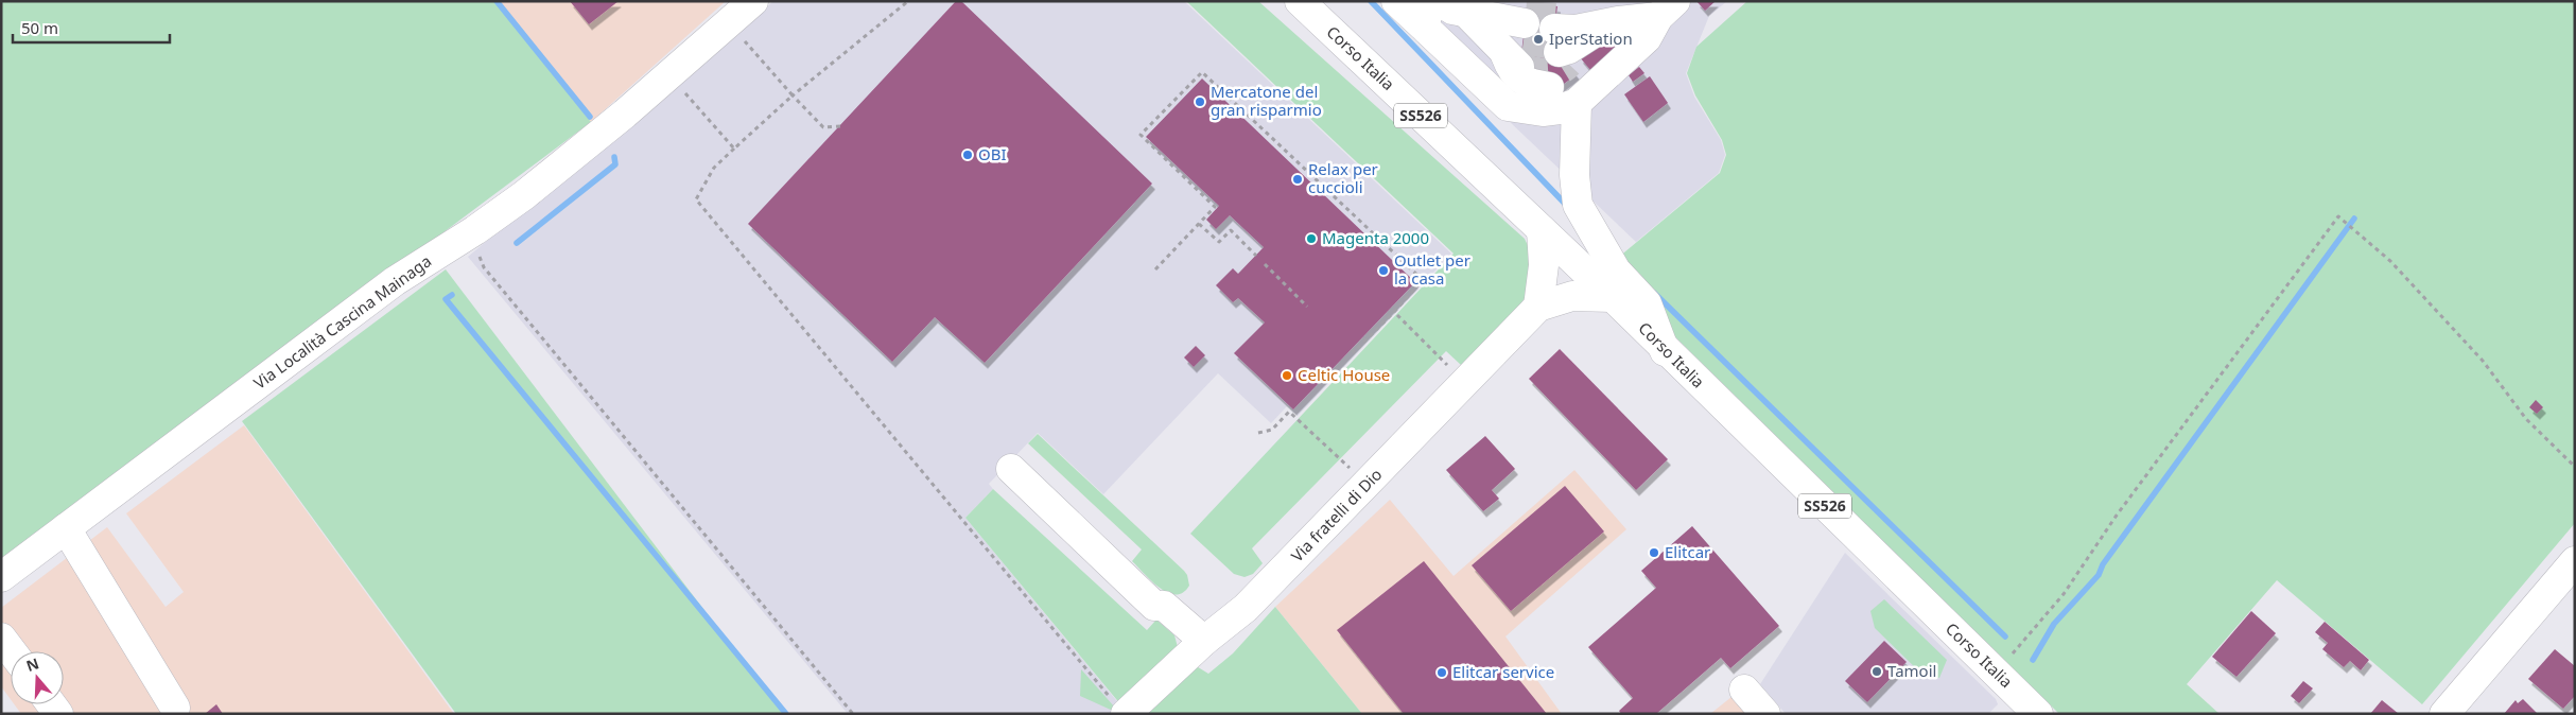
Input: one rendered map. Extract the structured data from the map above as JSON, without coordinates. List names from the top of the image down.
{
  "streets": {
    "street": [
      "Corso Italia",
      "SS526",
      "Via Località Cascina Mainaga",
      "Via fratelli di Dio"
    ]
  },
  "crossings": [
    ["Corso Italia", "Via fratelli di Dio"]
  ],
  "places": [
    "IperStation",
    "Mercatone del gran risparmio",
    "OBI",
    "Relax per cuccioli",
    "Magenta 2000",
    "Outlet per la casa",
    "Celtic House",
    "Elitcar",
    "Tamoil",
    "Elitcar service"
  ],
  "scale_bar": "50 m",
  "north": "top"
}
